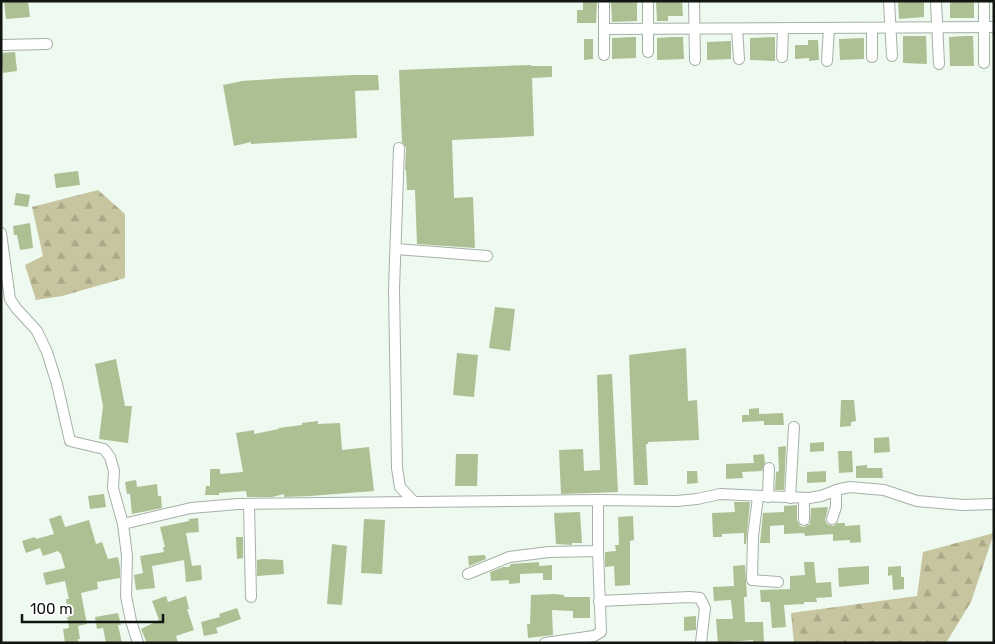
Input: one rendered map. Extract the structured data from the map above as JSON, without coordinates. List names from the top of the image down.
{
  "scale_bar": "100 m"
}
